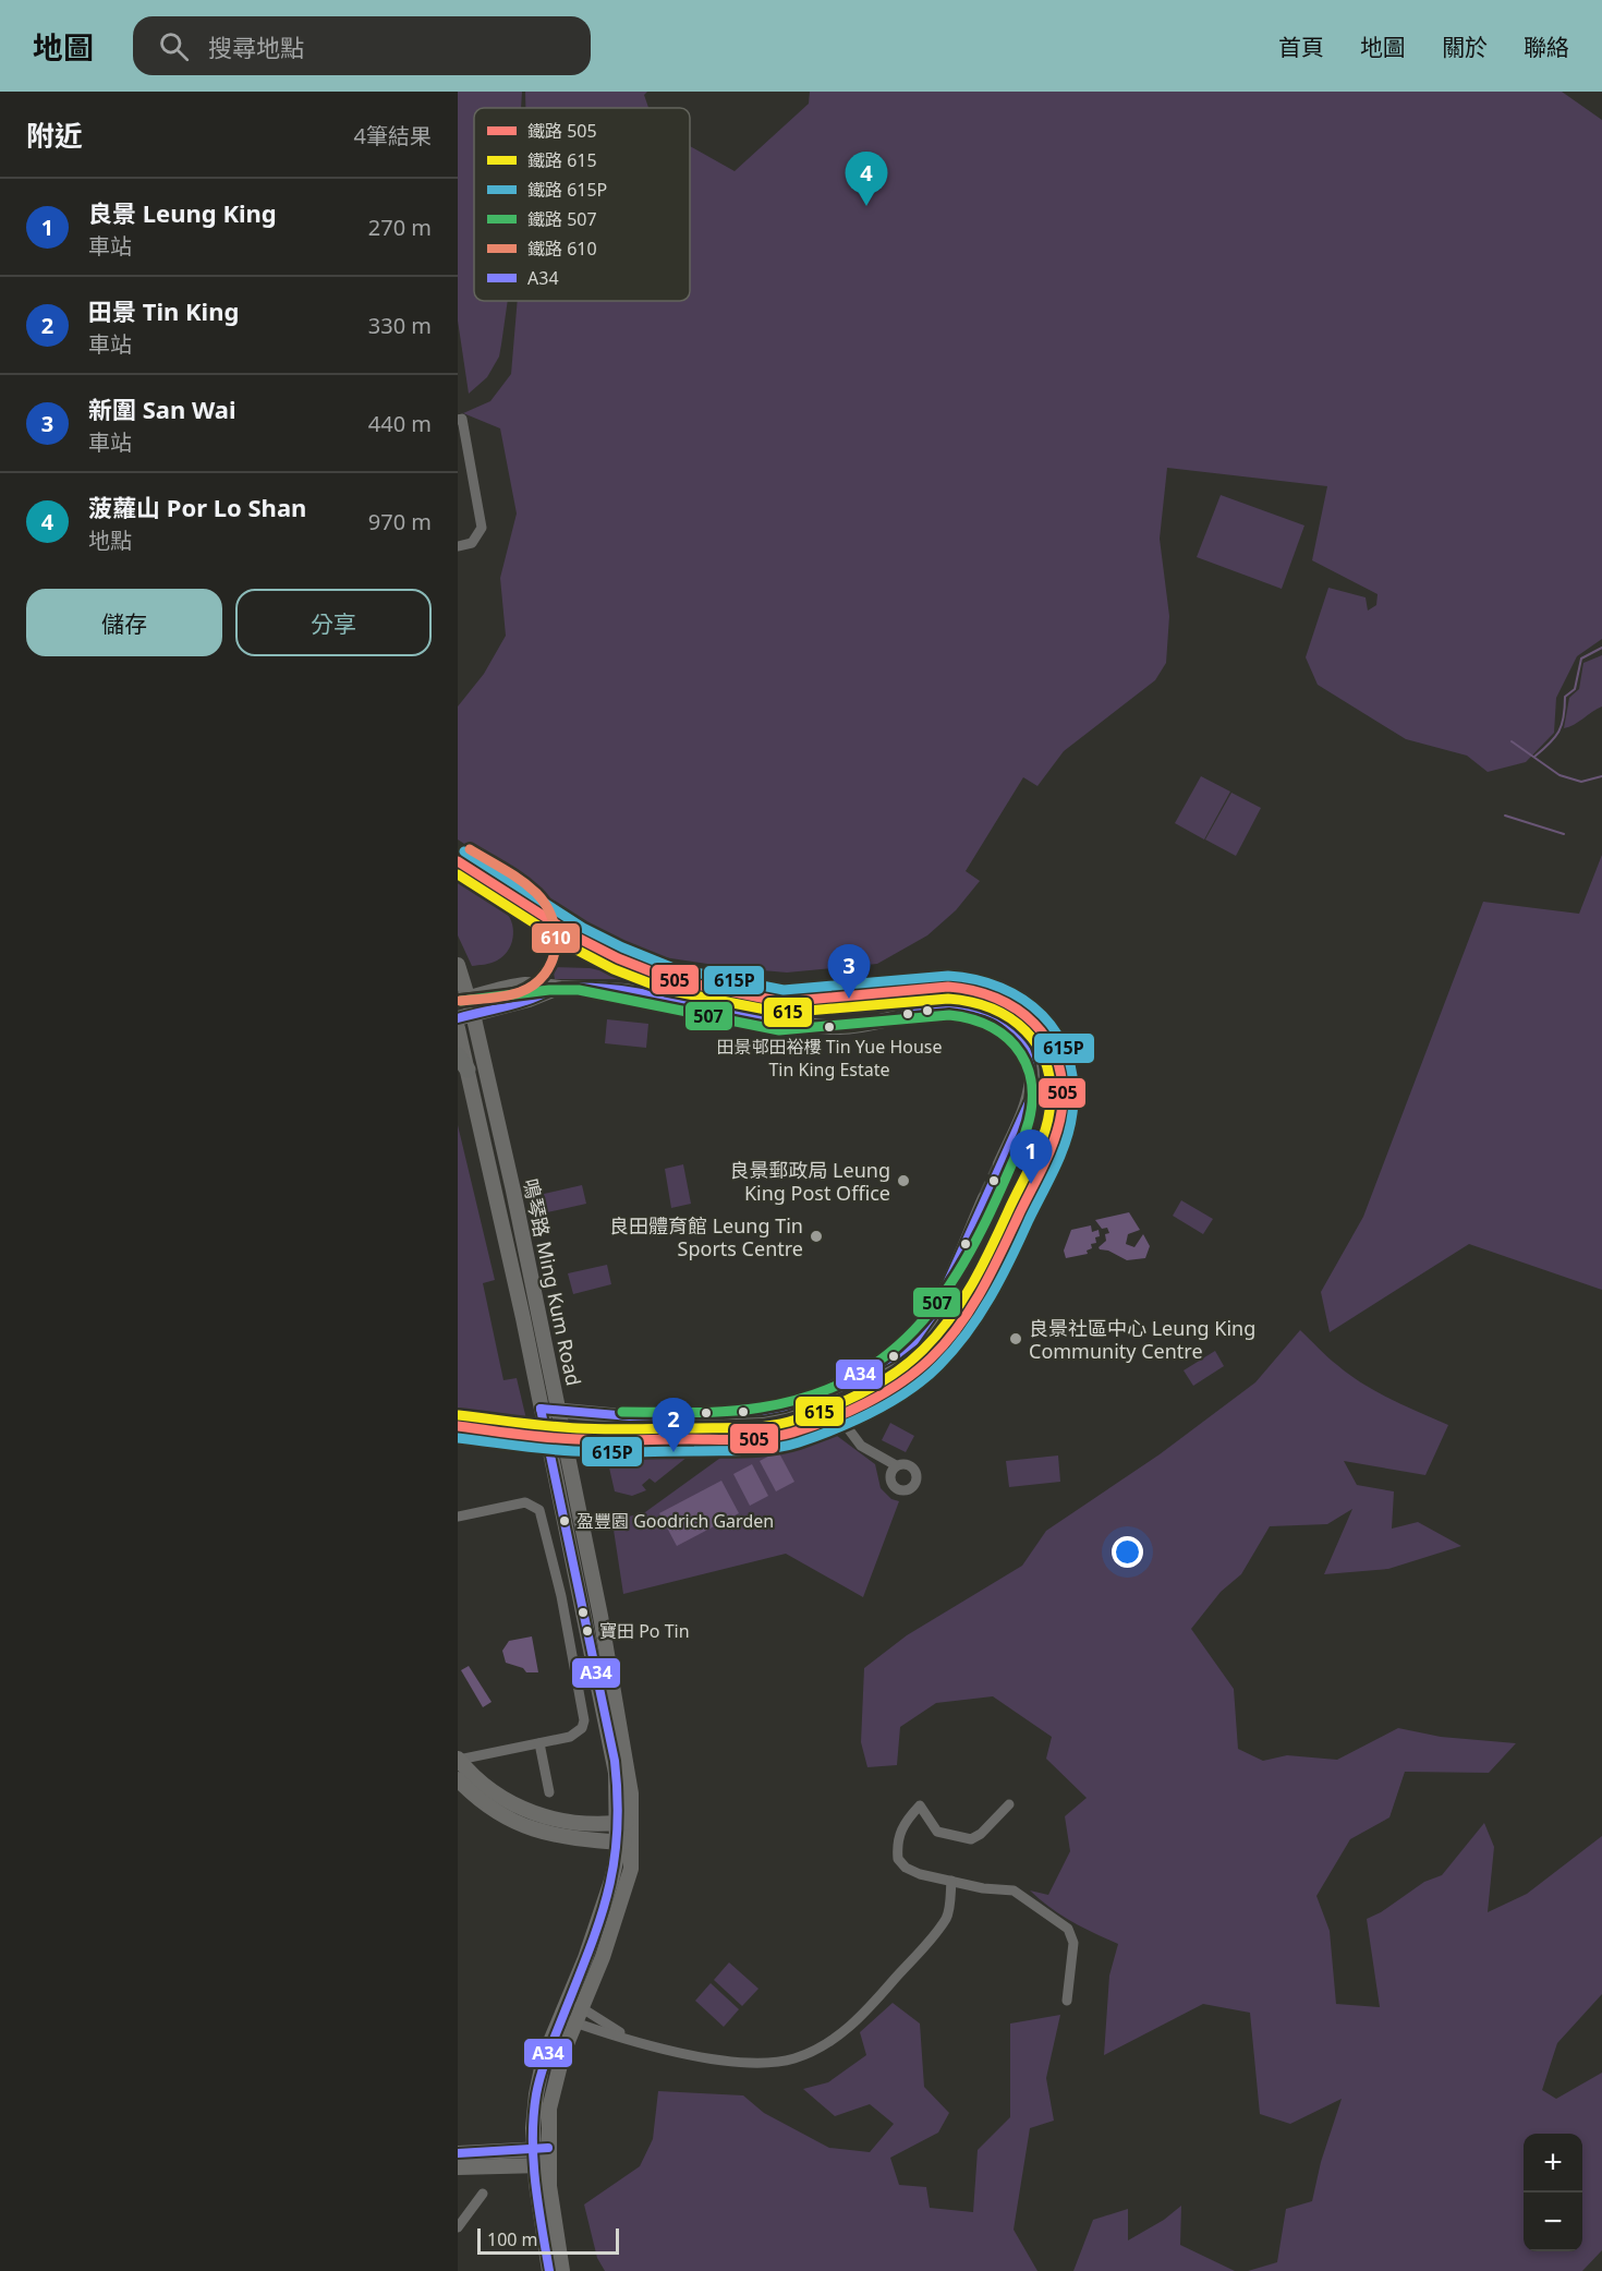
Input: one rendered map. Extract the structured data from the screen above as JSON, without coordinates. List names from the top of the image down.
{
  "streets": {
    "street": ["鳴琴路 Ming Kum Road"]
  },
  "places": [
    "田景邨田裕樓 Tin Yue House Tin King Estate",
    "良景郵政局 Leung King Post Office",
    "良田體育館 Leung Tin Sports Centre",
    "良景社區中心 Leung King Community Centre",
    "盈豐園 Goodrich Garden",
    "寶田 Po Tin"
  ],
  "lines": [
    "rail line 610",
    "rail line 615P",
    "rail line 505",
    "rail line 615",
    "transit line A34",
    "rail line 507"
  ],
  "legend": [
    "鐵路 505",
    "鐵路 615",
    "鐵路 615P",
    "鐵路 507",
    "鐵路 610",
    "A34"
  ],
  "scale_bar": "100 m",
  "page": {
    "header": "地圖",
    "search": "搜尋地點",
    "nav": [
      "首頁",
      "地圖",
      "關於",
      "聯絡"
    ],
    "heading": ["附近", "4筆結果"],
    "pins": [
      "4",
      "3",
      "1",
      "2"
    ],
    "list": [
      {
        "mark": "1",
        "name": "良景 Leung King",
        "note": "車站",
        "value": "270 m"
      },
      {
        "mark": "2",
        "name": "田景 Tin King",
        "note": "車站",
        "value": "330 m"
      },
      {
        "mark": "3",
        "name": "新圍 San Wai",
        "note": "車站",
        "value": "440 m"
      },
      {
        "mark": "4",
        "name": "菠蘿山 Por Lo Shan",
        "note": "地點",
        "value": "970 m"
      }
    ],
    "buttons": ["儲存", "分享"],
    "map_buttons": ["+", "−"],
    "scale": "100 m"
  }
}
